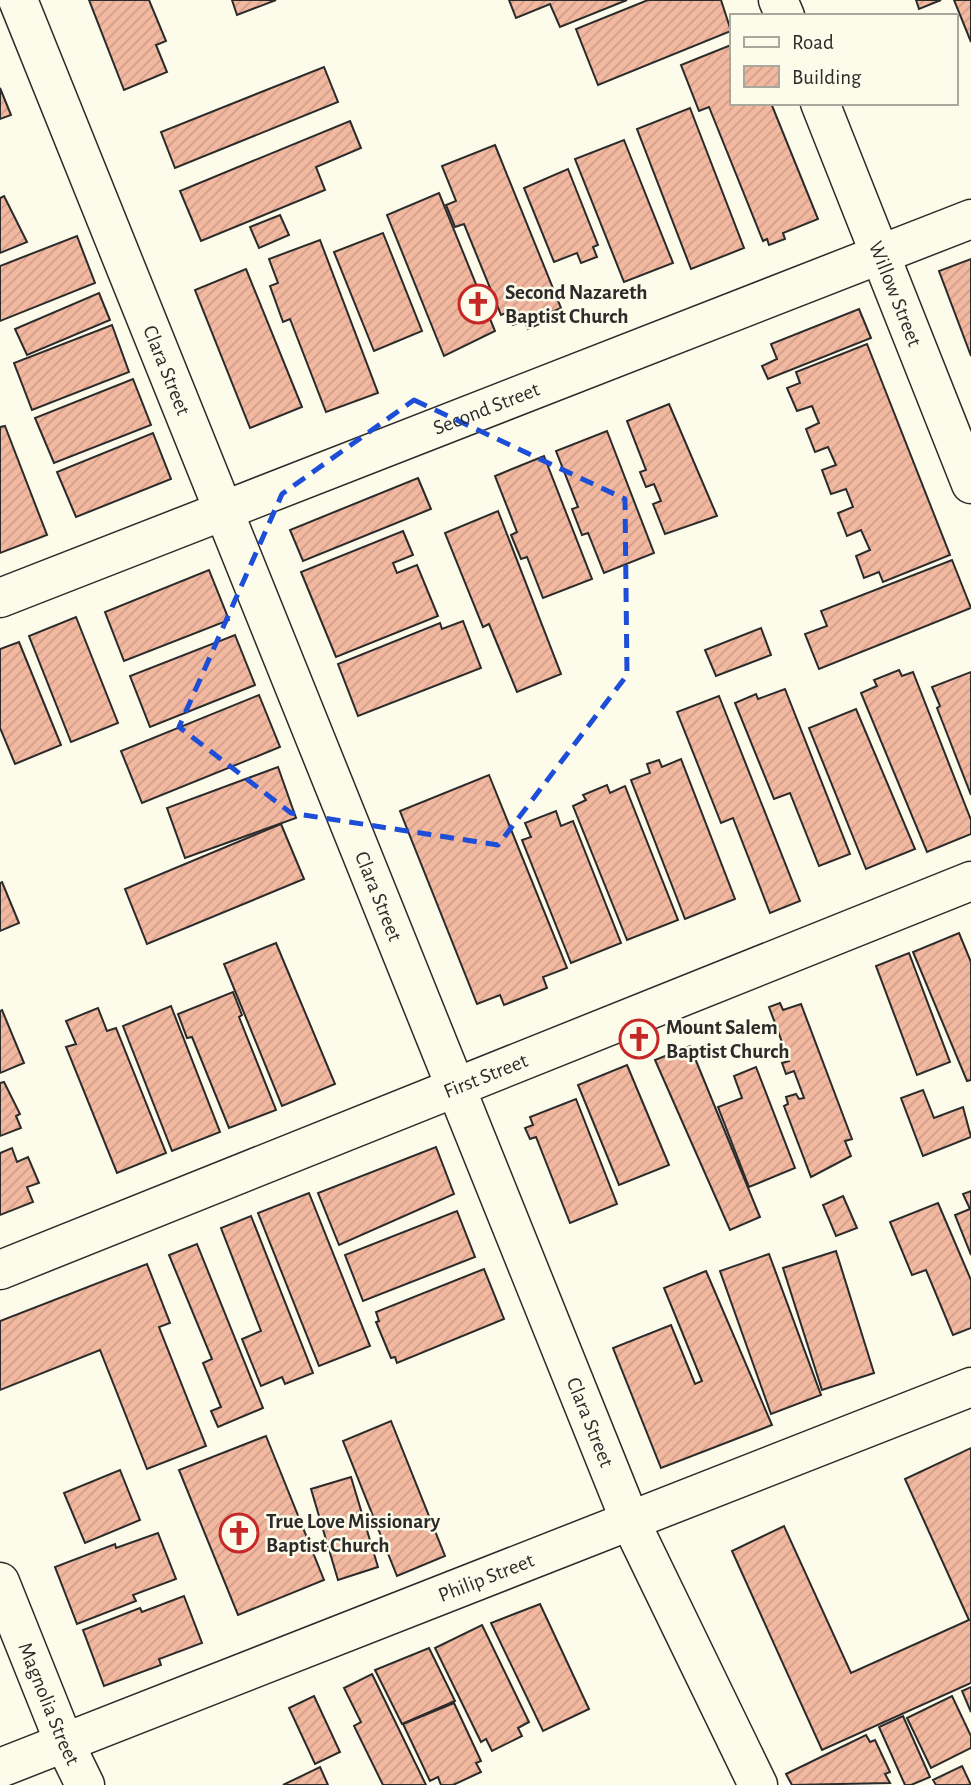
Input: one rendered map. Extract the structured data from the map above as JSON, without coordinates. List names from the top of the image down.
{
  "streets": {
    "street": [
      "Willow Street",
      "Clara Street",
      "Second Street",
      "First Street",
      "Philip Street",
      "Magnolia Street"
    ]
  },
  "crossings": [
    ["Willow Street", "Second Street"],
    ["Clara Street", "Second Street"],
    ["Clara Street", "First Street"],
    ["Clara Street", "Philip Street"],
    ["Philip Street", "Magnolia Street"]
  ],
  "places": {
    "church": ["Second Nazareth Baptist Church", "Mount Salem Baptist Church", "True Love Missionary Baptist Church"]
  },
  "legend": ["Road", "Building"]
}
